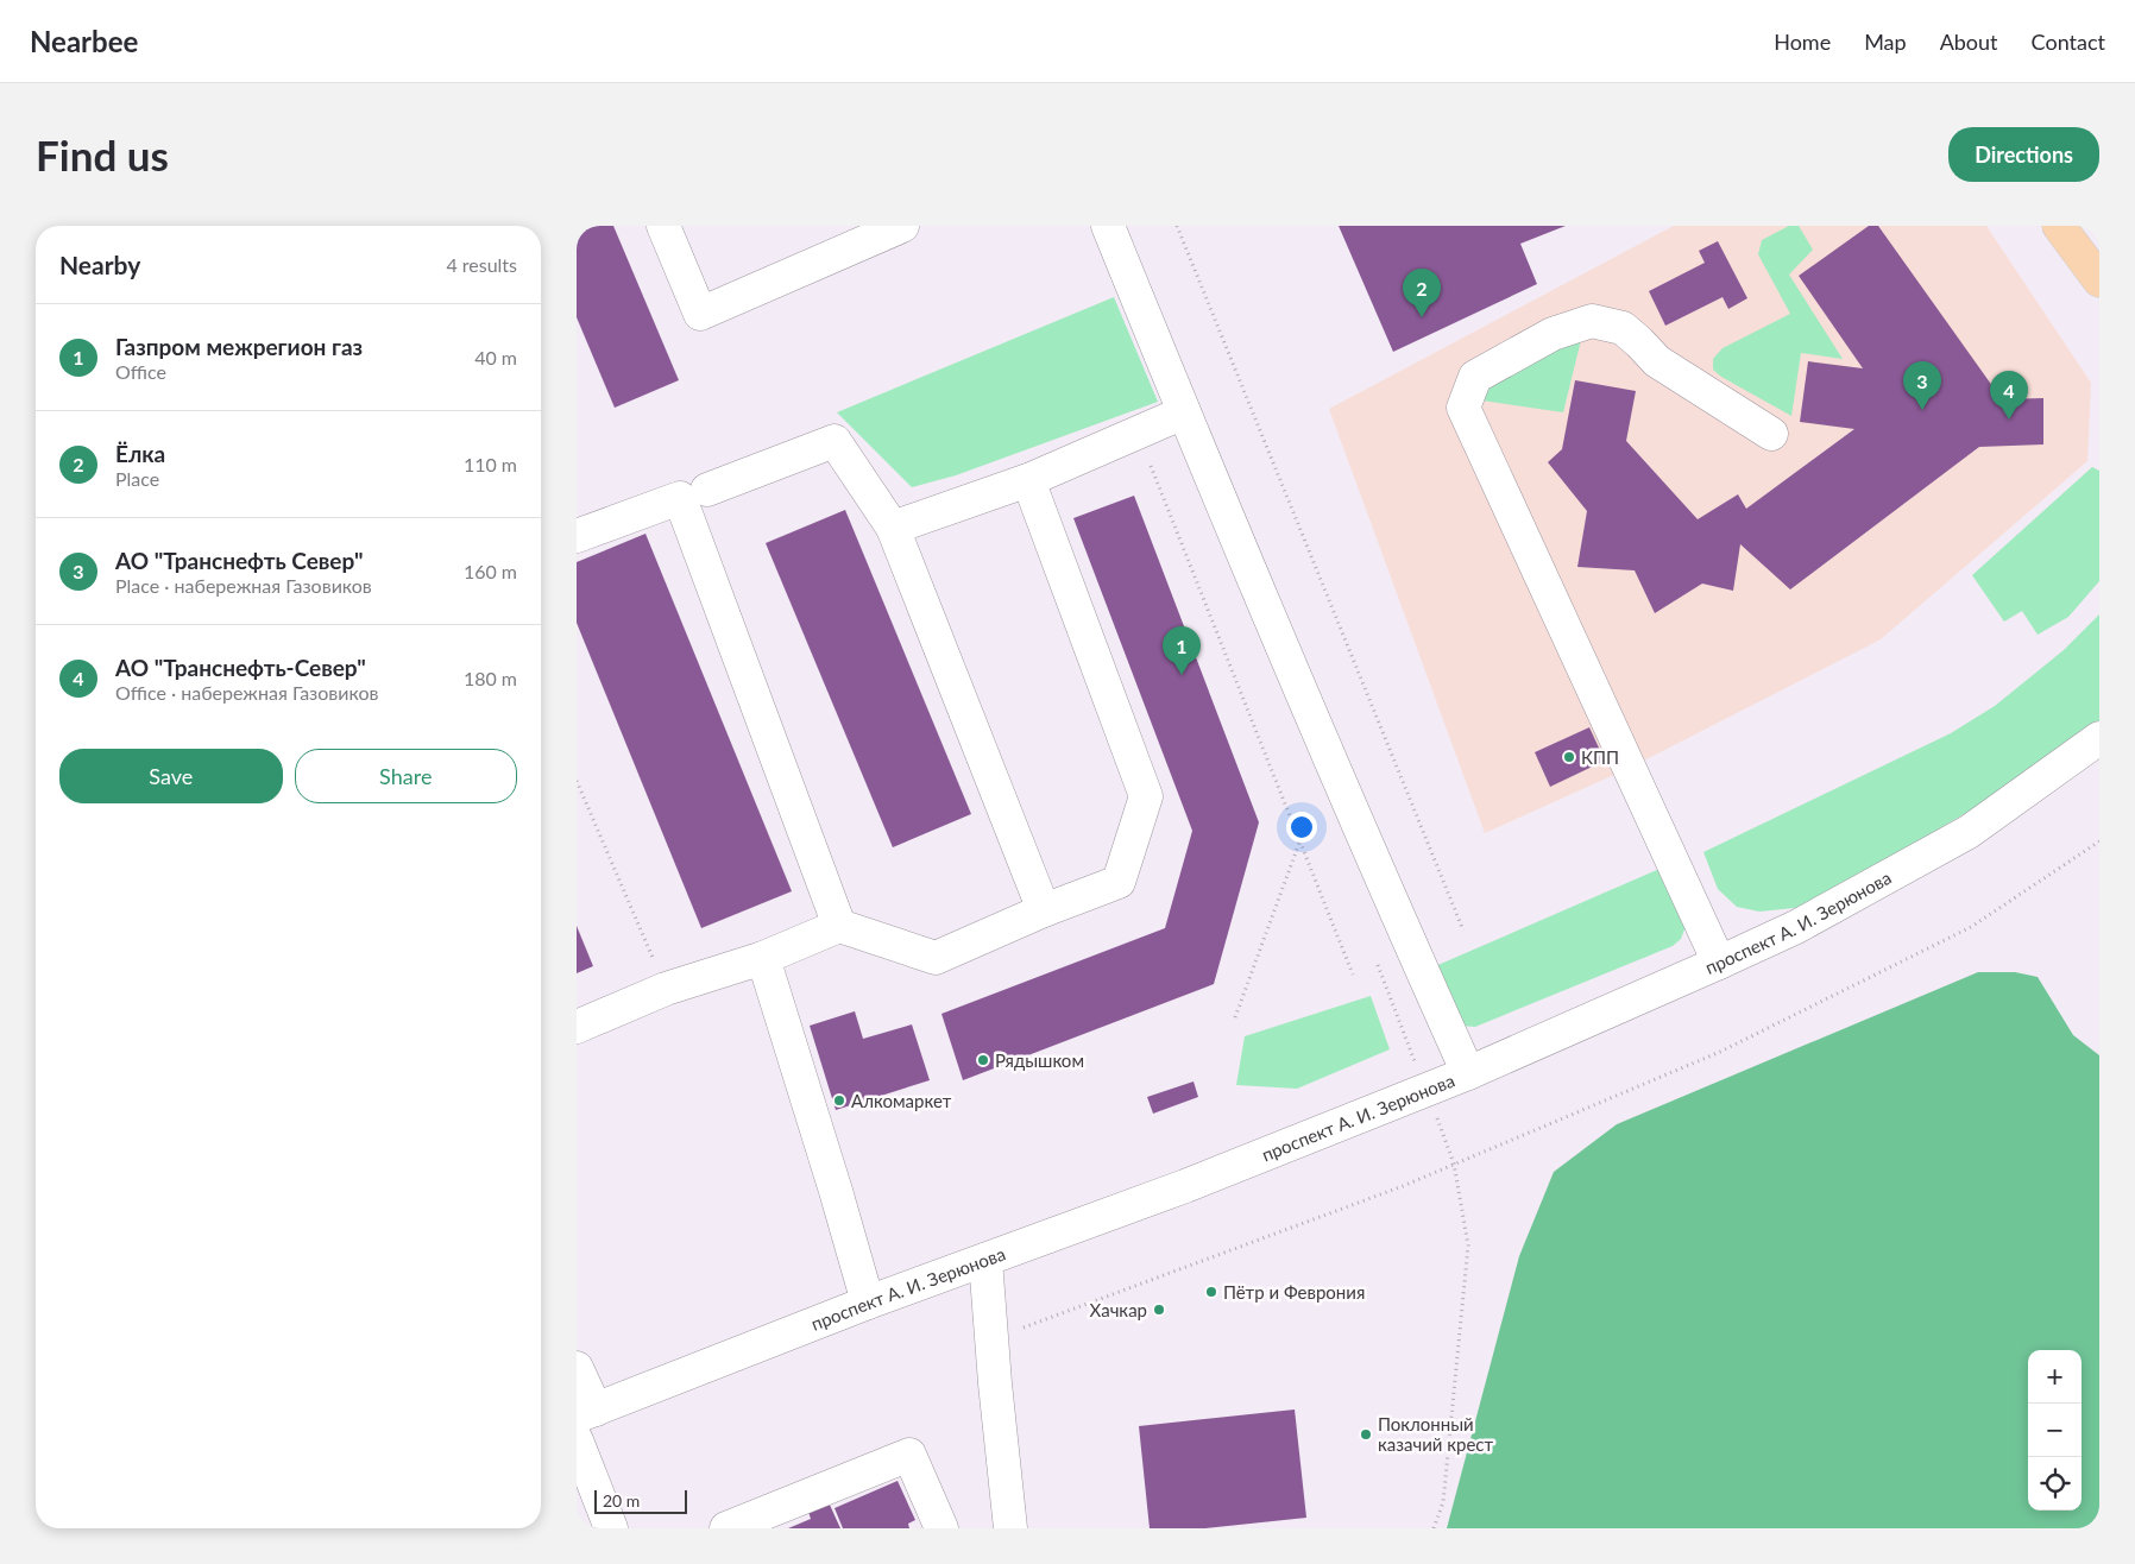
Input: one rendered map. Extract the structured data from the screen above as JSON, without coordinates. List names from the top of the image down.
{
  "streets": {
    "street": ["проспект А. И. Зерюнова"]
  },
  "places": [
    "КПП",
    "Рядышком",
    "Алкомаркет",
    "Пётр и Феврония",
    "Хачкар",
    "Поклонный казачий крест"
  ],
  "scale_bar": "20 m",
  "page": {
    "header": "Nearbee",
    "nav": [
      "Home",
      "Map",
      "About",
      "Contact"
    ],
    "buttons": [
      "Directions",
      ["Save", "Share"]
    ],
    "title": "Find us",
    "heading": ["Nearby", "4 results"],
    "pins": [
      "2",
      "3",
      "4",
      "1"
    ],
    "list": [
      {
        "mark": "1",
        "name": "Газпром межрегион газ",
        "note": "Office",
        "value": "40 m"
      },
      {
        "mark": "2",
        "name": "Ёлка",
        "note": "Place",
        "value": "110 m"
      },
      {
        "mark": "3",
        "name": "АО \"Транснефть Север\"",
        "note": "Place · набережная Газовиков",
        "value": "160 m"
      },
      {
        "mark": "4",
        "name": "АО \"Транснефть-Север\"",
        "note": "Office · набережная Газовиков",
        "value": "180 m"
      }
    ],
    "map_buttons": ["+", "−"],
    "scale": "20 m"
  }
}
